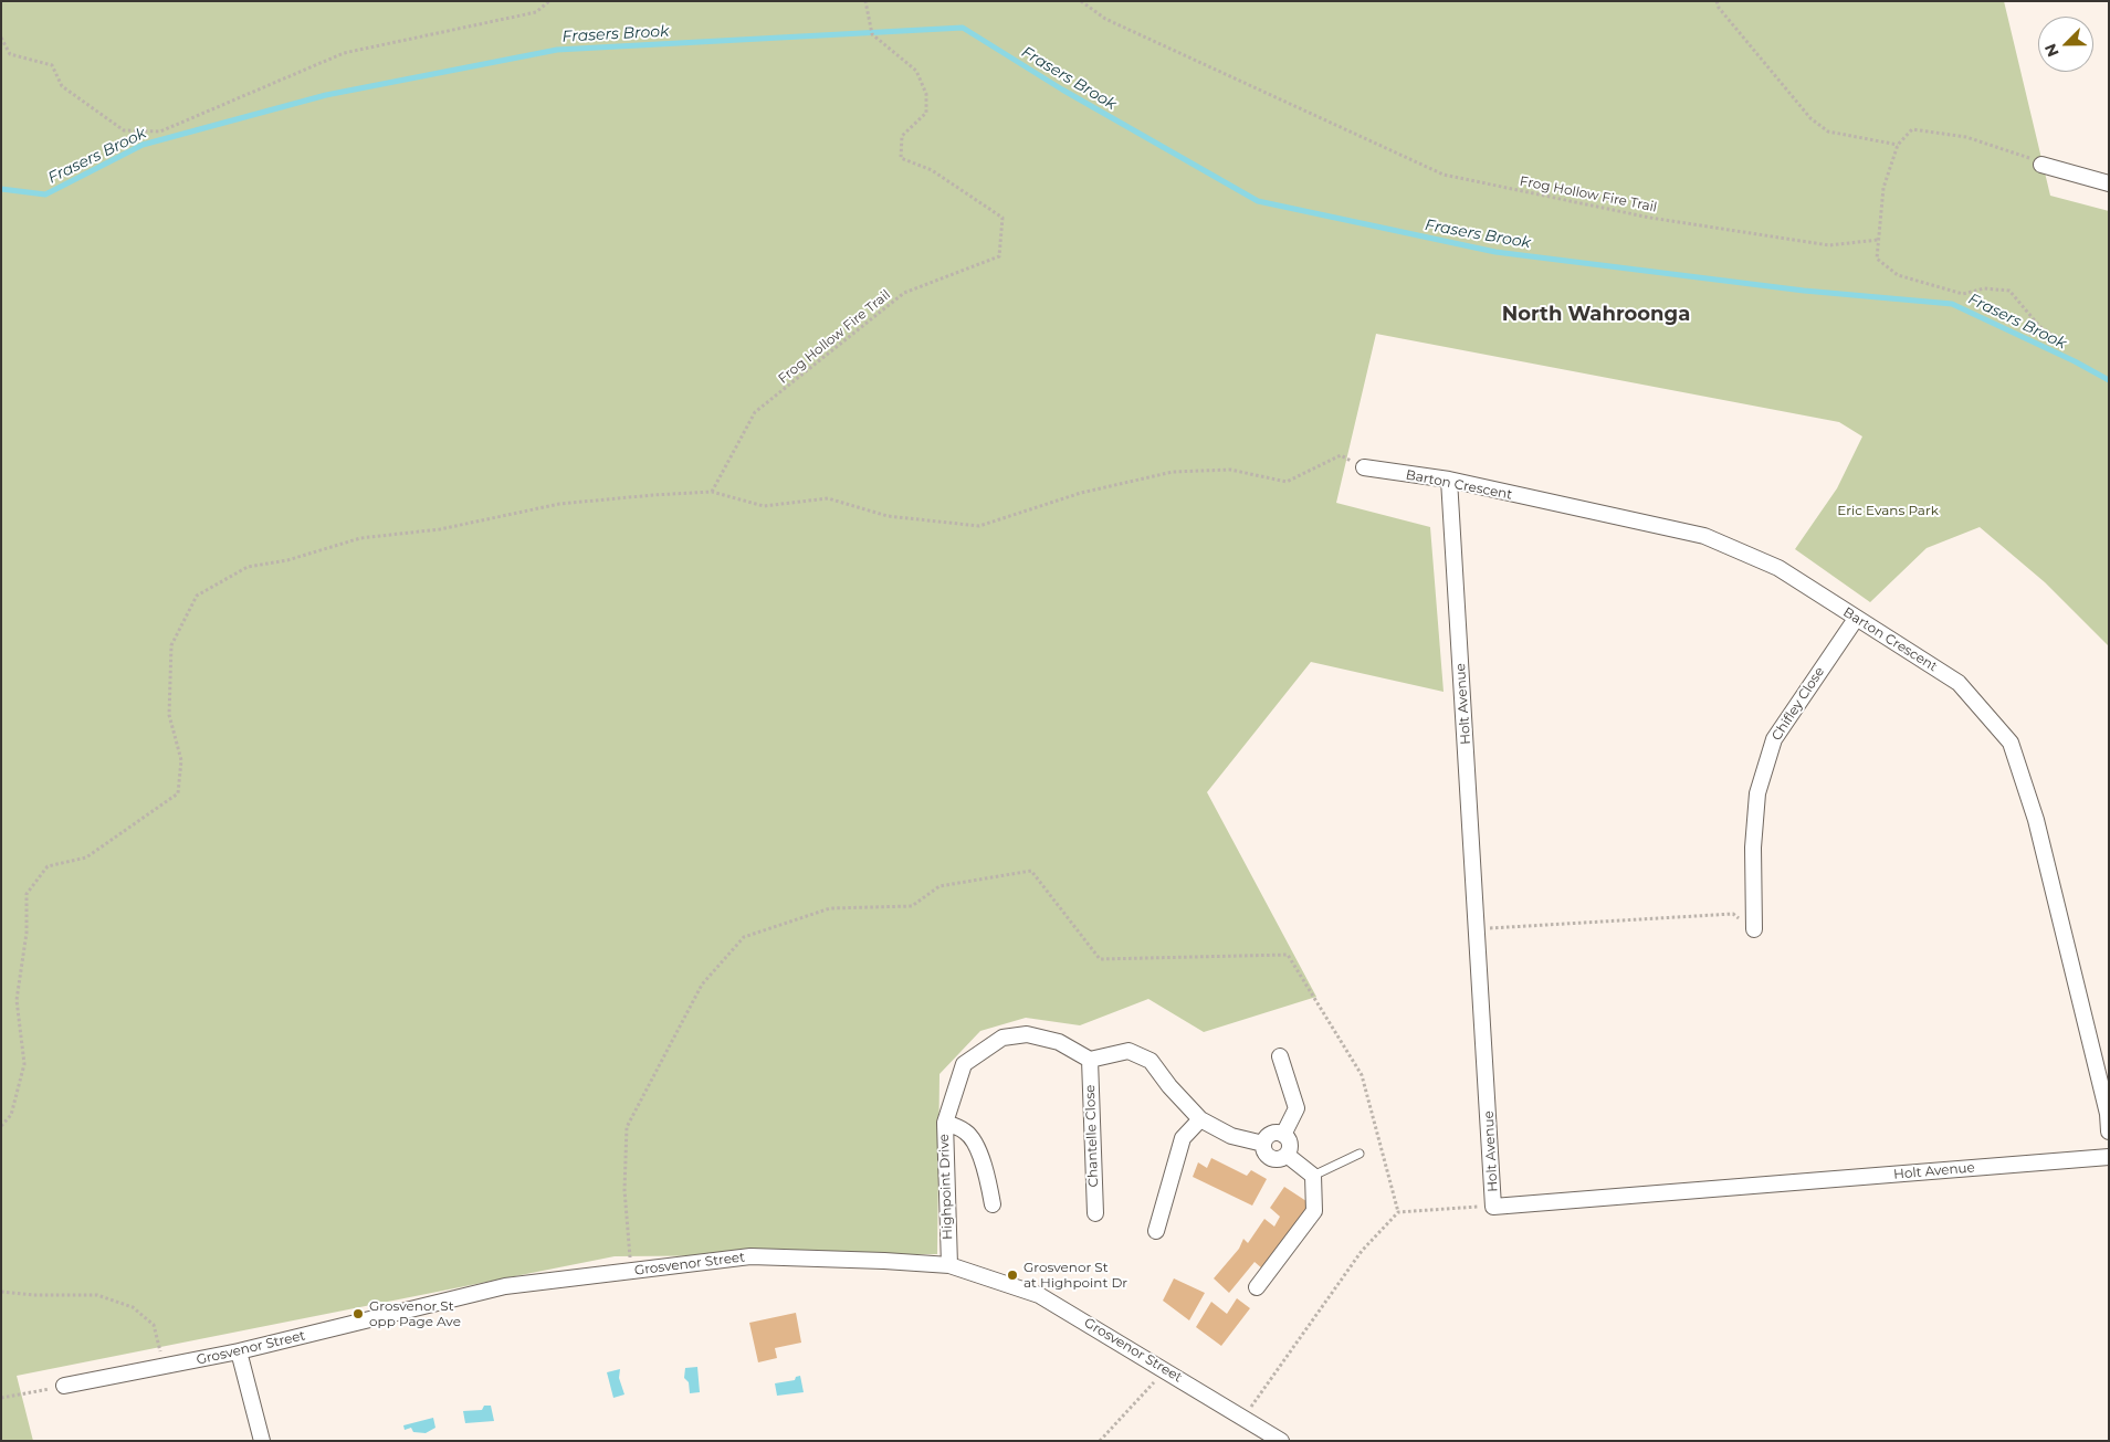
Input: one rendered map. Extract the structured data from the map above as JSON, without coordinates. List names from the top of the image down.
{
  "streets": {
    "street": [
      "Barton Crescent",
      "Holt Avenue",
      "Chifley Close",
      "Chantelle Close",
      "Highpoint Drive",
      "Grosvenor Street"
    ],
    "path": ["Frog Hollow Fire Trail"]
  },
  "crossings": [
    ["Barton Crescent", "Holt Avenue"],
    ["Barton Crescent", "Chifley Close"],
    ["Chantelle Close", "Highpoint Drive"],
    ["Highpoint Drive", "Grosvenor Street"]
  ],
  "districts": ["North Wahroonga"],
  "water": ["Frasers Brook"],
  "parks": ["Eric Evans Park"],
  "places": ["Grosvenor St at Highpoint Dr", "Grosvenor St opp Page Ave"],
  "north": "bottom left"
}
